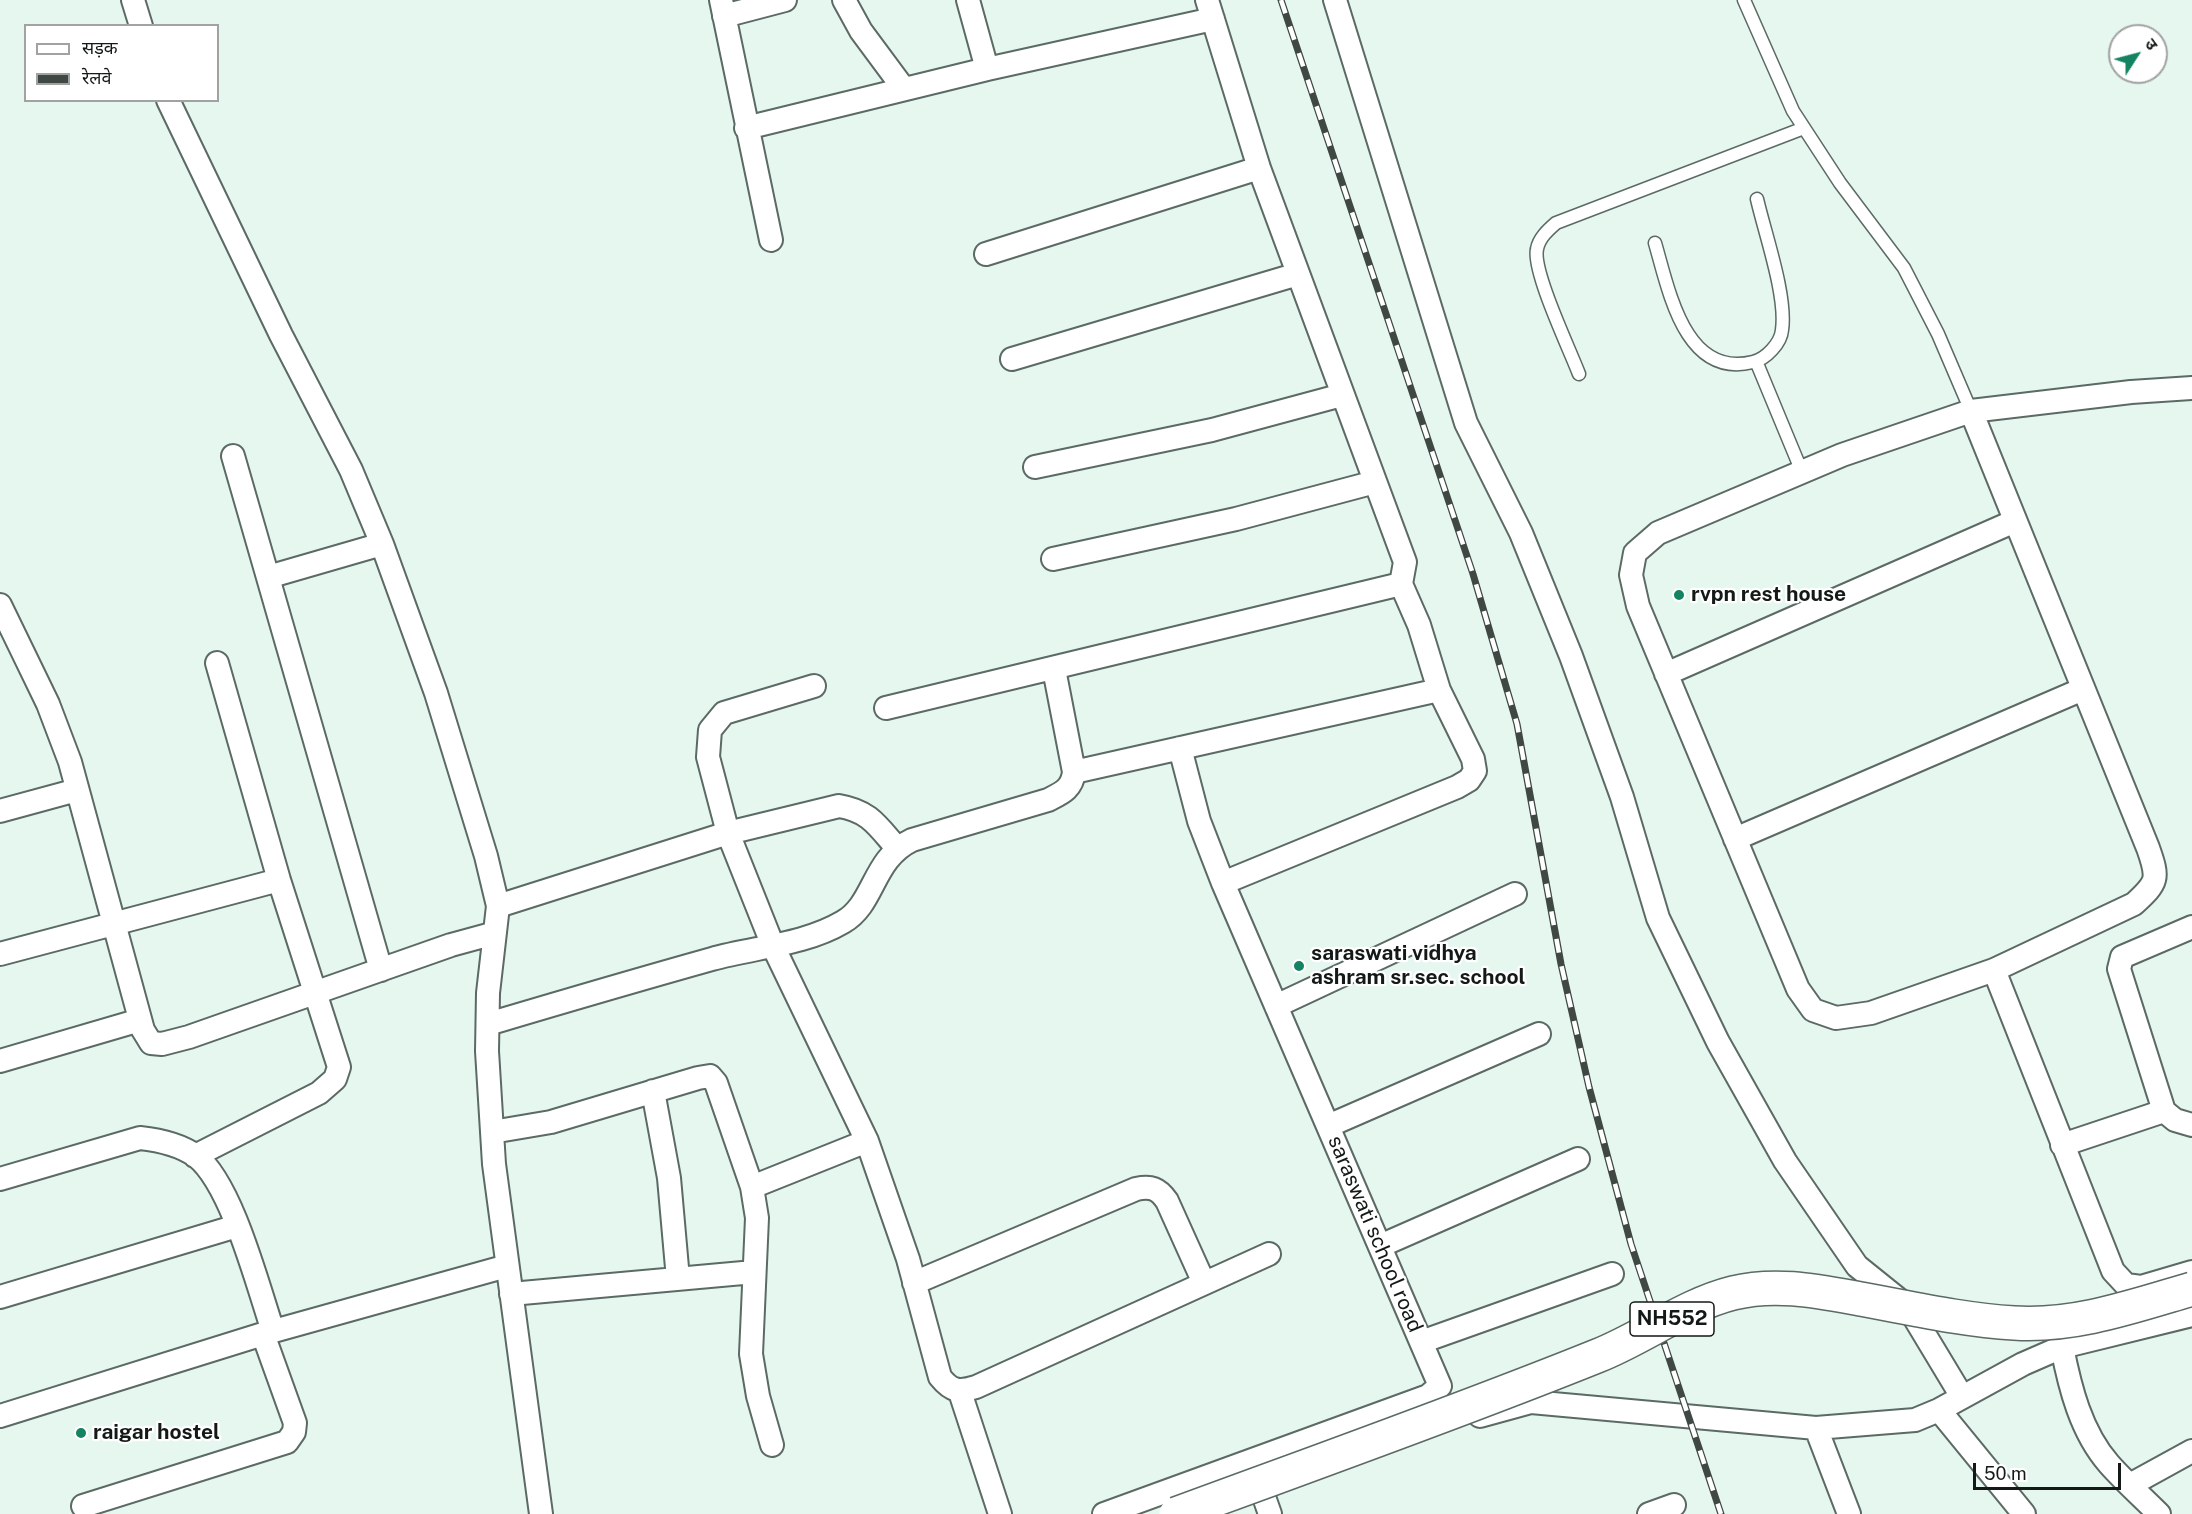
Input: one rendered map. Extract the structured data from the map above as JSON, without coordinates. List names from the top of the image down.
{
  "streets": {
    "highway": ["NH552"],
    "street": ["saraswati school road"]
  },
  "places": ["rvpn rest house", "saraswati vidhya ashram sr.sec. school", "raigar hostel"],
  "legend": ["सड़क", "रेलवे"],
  "scale_bar": "50 m",
  "north": "top right"
}
